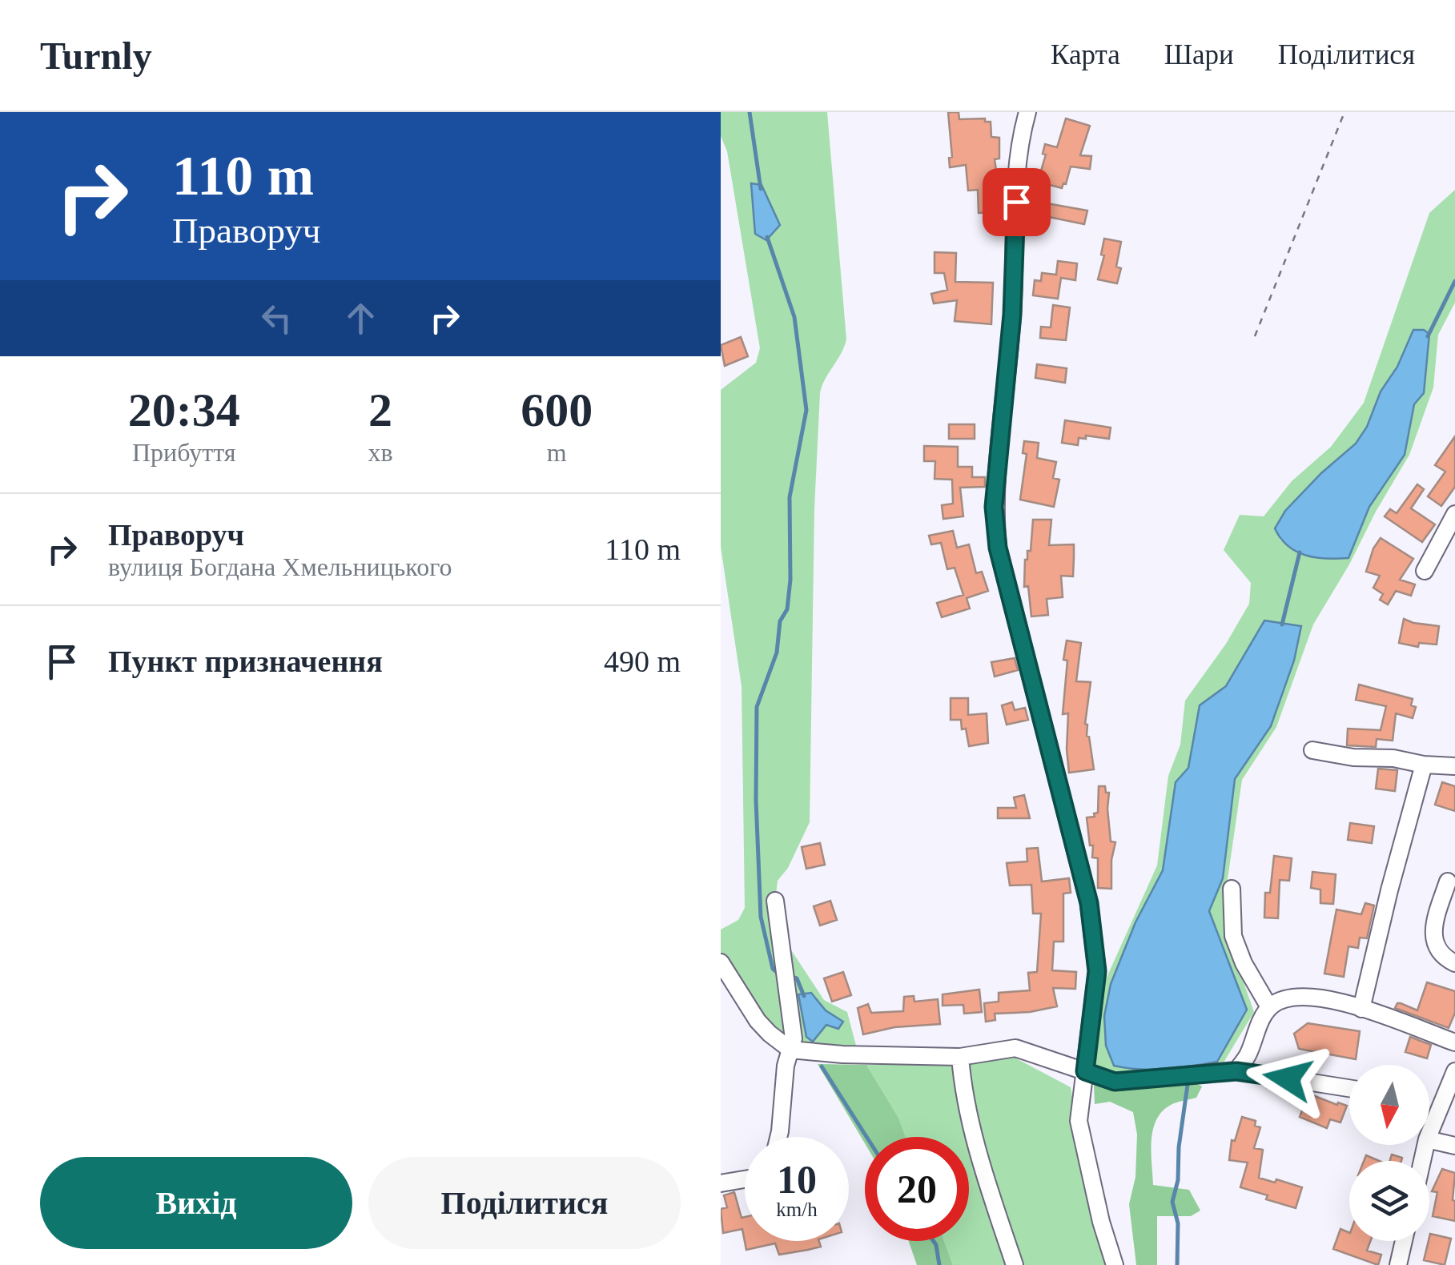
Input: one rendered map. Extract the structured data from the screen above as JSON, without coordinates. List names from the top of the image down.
{
  "north": "bottom",
  "page": {
    "header": "Turnly",
    "nav": ["Карта", "Шари", "Поділитися"],
    "turn": ["110 m", "Праворуч"],
    "eta": [
      "20:34",
      "Прибуття",
      "2",
      "хв",
      "600",
      "m"
    ],
    "list": [
      {
        "name": "Праворуч",
        "note": "вулиця Богдана Хмельницького",
        "value": "110 m"
      },
      {
        "name": "Пункт призначення",
        "value": "490 m"
      }
    ],
    "speed": "10 km/h",
    "limit": "20",
    "buttons": ["Вихід", "Поділитися"]
  }
}
